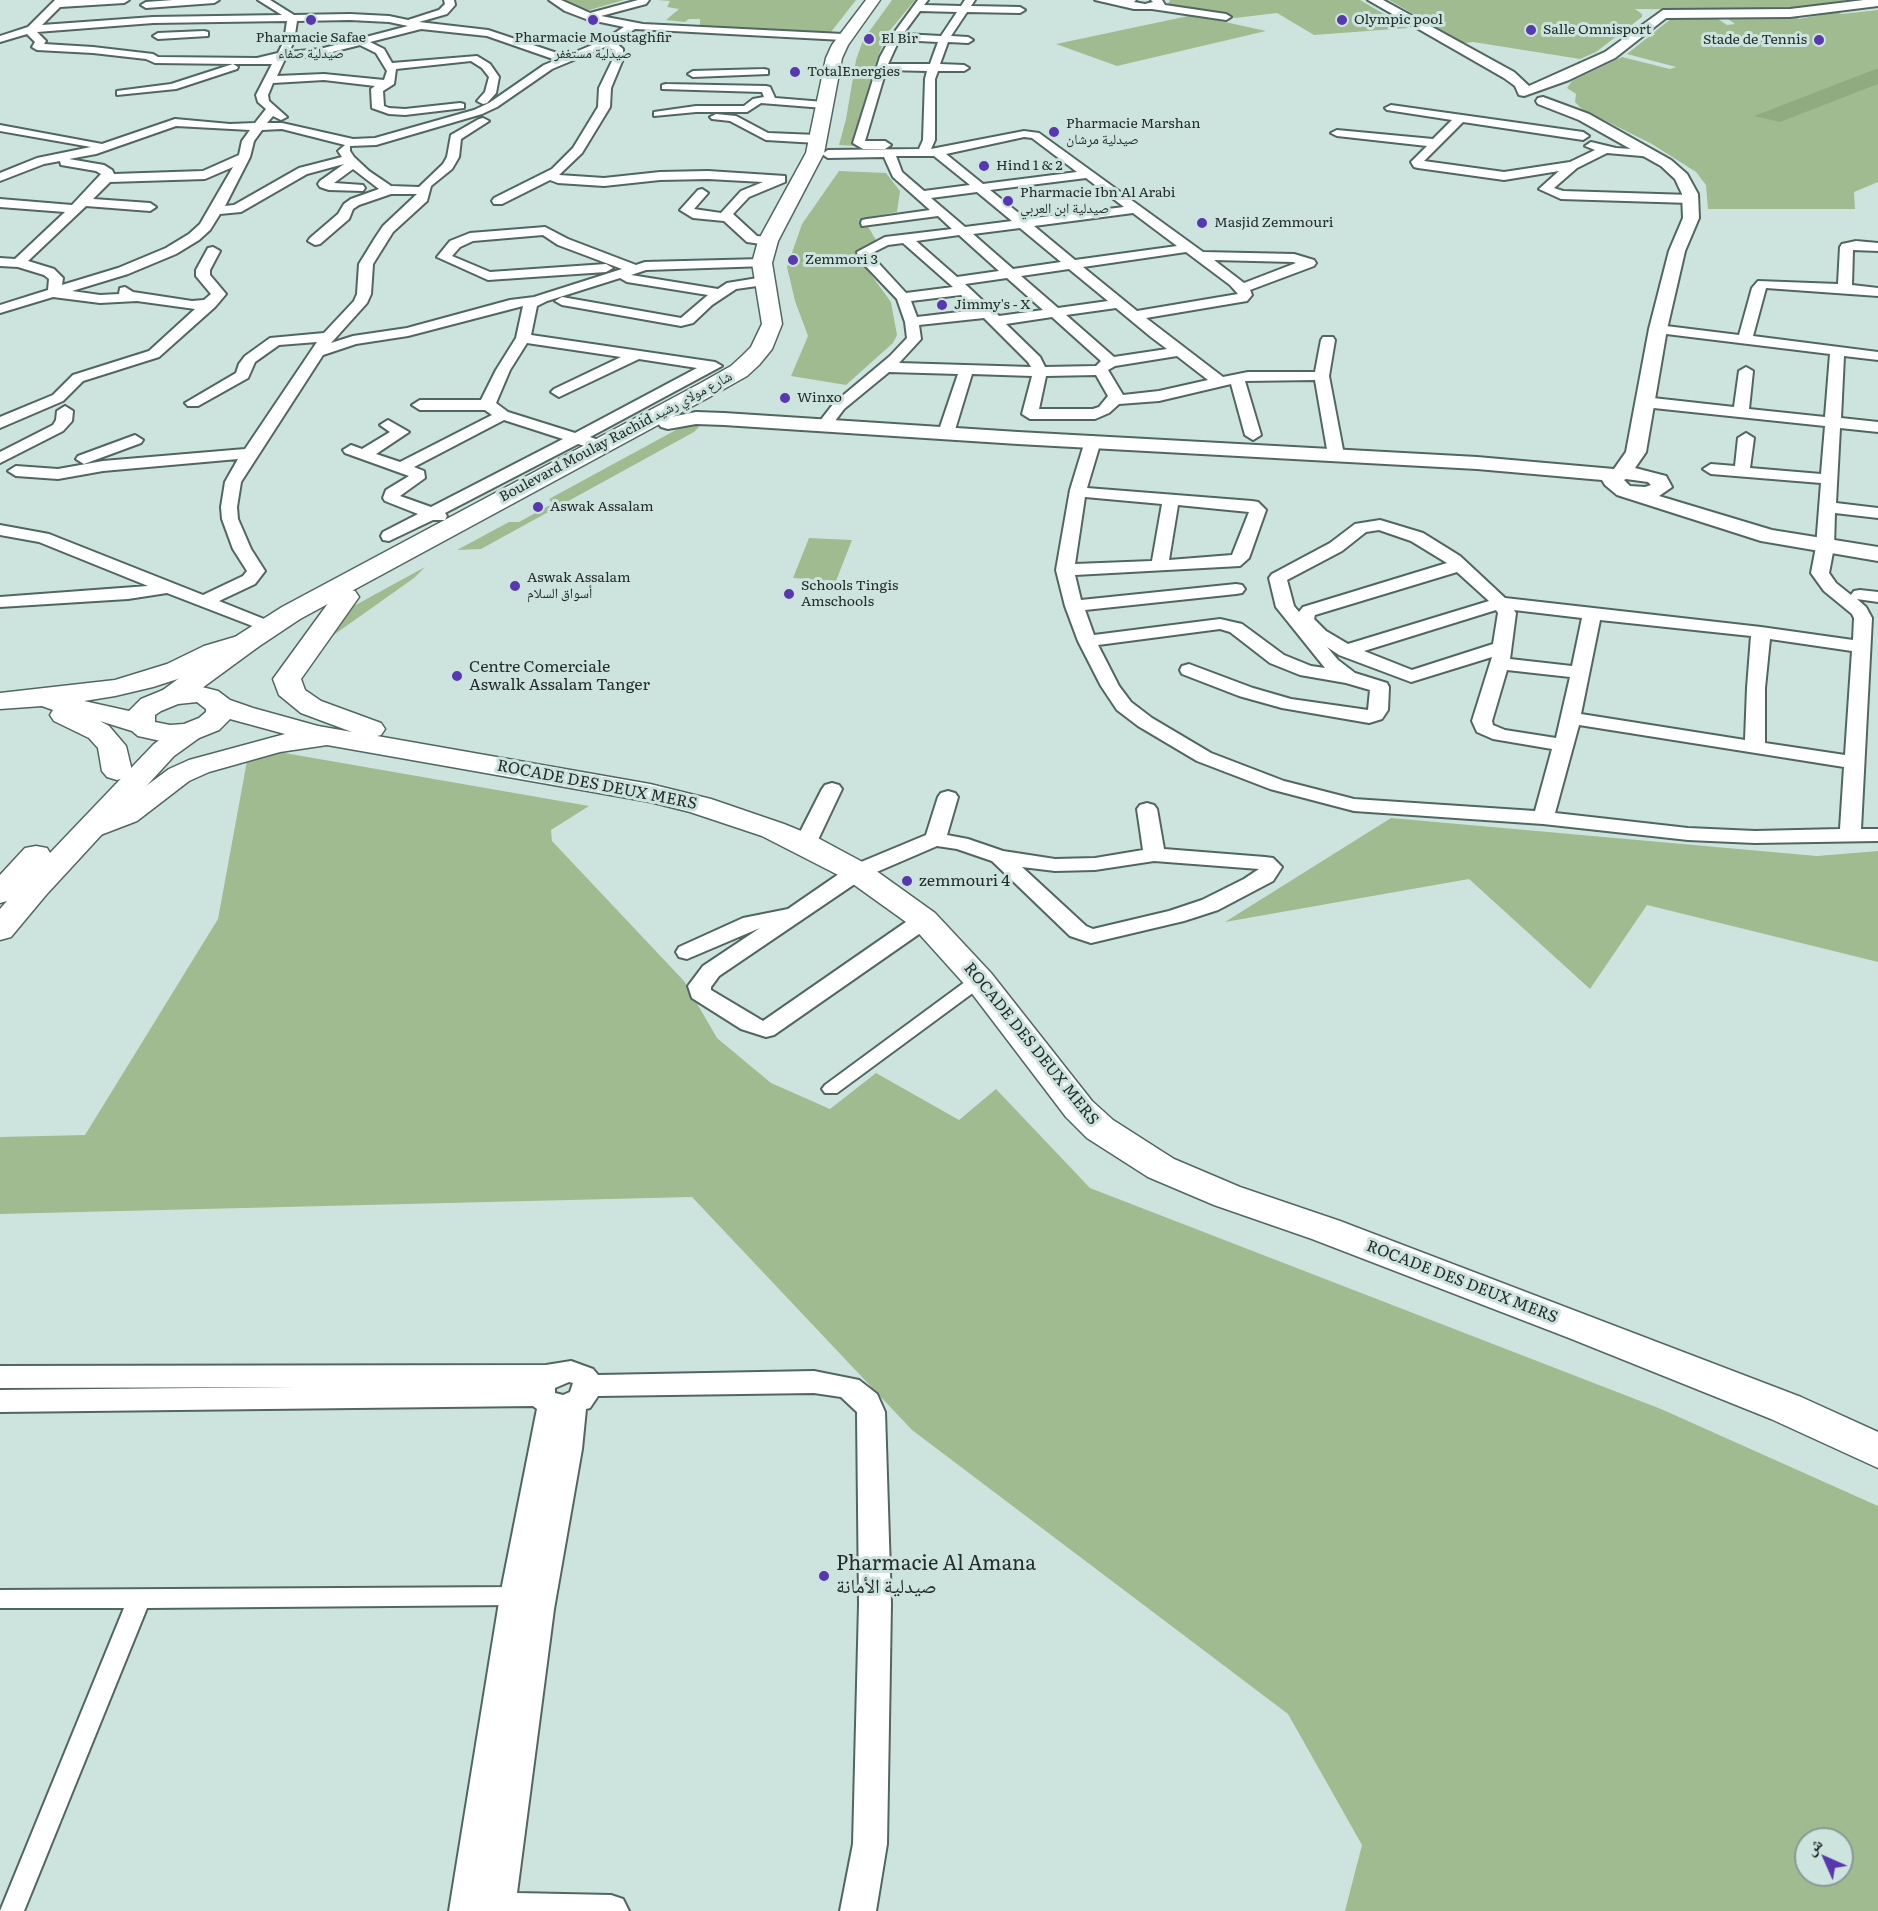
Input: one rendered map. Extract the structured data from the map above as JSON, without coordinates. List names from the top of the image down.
{
  "streets": {
    "main road": ["Boulevard Moulay Rachid شارع مولاي رشيد", "ROCADE DES DEUX MERS"]
  },
  "crossings": [
    ["Boulevard Moulay Rachid شارع مولاي رشيد", "ROCADE DES DEUX MERS"]
  ],
  "places": [
    "Pharmacie Safae صيدلية صفاء",
    "Pharmacie Moustaghfir صيدلية مستغفر",
    "Olympic pool",
    "Salle Omnisport",
    "El Bir",
    "Stade de Tennis",
    "TotalEnergies",
    "Pharmacie Marshan صيدلية مرشان",
    "Hind 1 & 2",
    "Pharmacie Ibn Al Arabi صيدلية ابن العربي",
    "Masjid Zemmouri",
    "Zemmori 3",
    "Jimmy's - X",
    "Winxo",
    "Aswak Assalam",
    "Aswak Assalam أسواق السلام",
    "Schools Tingis Amschools",
    "Centre Comerciale Aswalk Assalam Tanger",
    "zemmouri 4",
    "Pharmacie Al Amana صيدلية الأمانة"
  ],
  "north": "top left"
}
